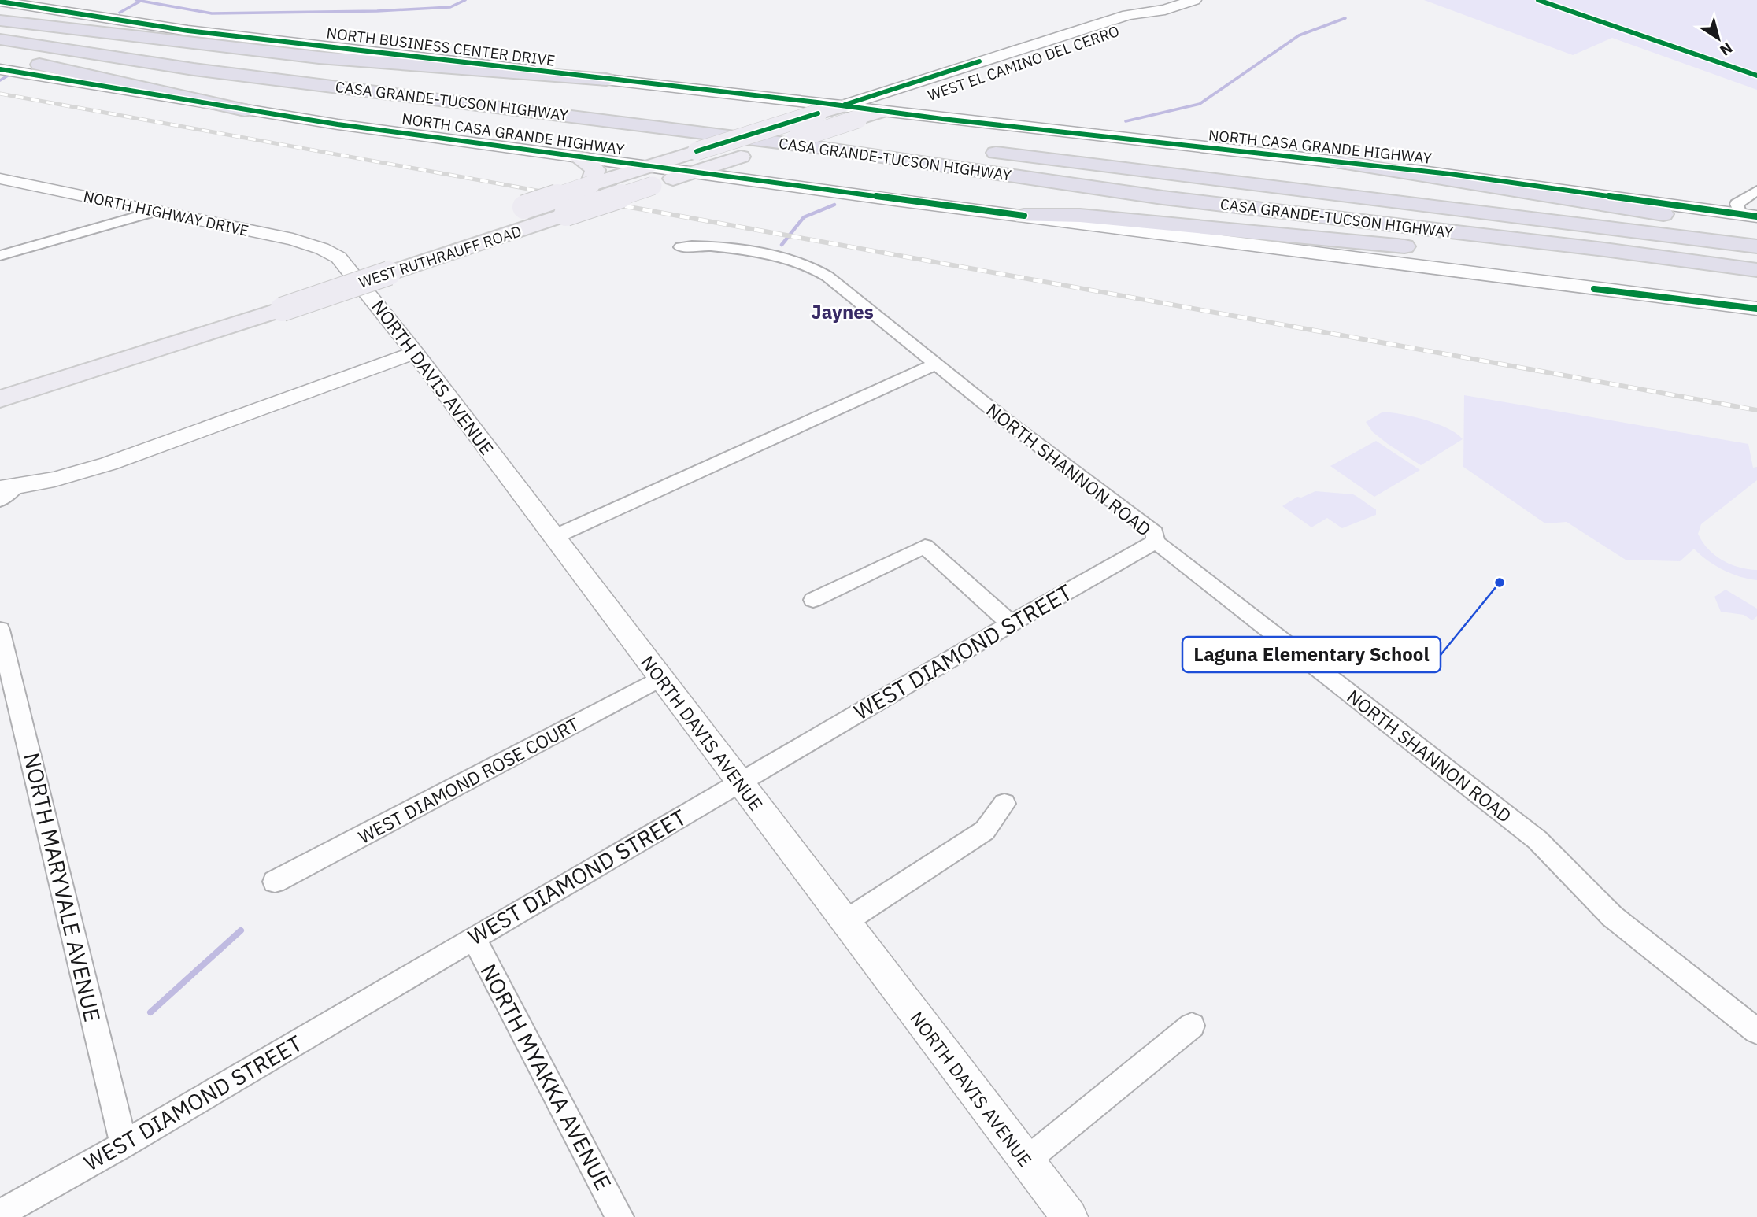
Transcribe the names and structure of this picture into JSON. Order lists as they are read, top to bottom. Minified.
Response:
{"streets":{"highway":["CASA GRANDE-TUCSON HIGHWAY"],"main road":["NORTH BUSINESS CENTER DRIVE","WEST EL CAMINO DEL CERRO","NORTH CASA GRANDE HIGHWAY","WEST RUTHRAUFF ROAD"],"street":["NORTH HIGHWAY DRIVE","NORTH DAVIS AVENUE","NORTH SHANNON ROAD","WEST DIAMOND STREET","WEST DIAMOND ROSE COURT","NORTH MARYVALE AVENUE","NORTH MYAKKA AVENUE"]},"crossings":[["NORTH BUSINESS CENTER DRIVE","WEST EL CAMINO DEL CERRO"],["NORTH BUSINESS CENTER DRIVE","NORTH CASA GRANDE HIGHWAY"],["NORTH BUSINESS CENTER DRIVE","WEST RUTHRAUFF ROAD"],["WEST EL CAMINO DEL CERRO","NORTH CASA GRANDE HIGHWAY"],["WEST EL CAMINO DEL CERRO","WEST RUTHRAUFF ROAD"],["NORTH CASA GRANDE HIGHWAY","WEST RUTHRAUFF ROAD"],["NORTH HIGHWAY DRIVE","NORTH DAVIS AVENUE"],["NORTH DAVIS AVENUE","WEST DIAMOND STREET"],["NORTH DAVIS AVENUE","WEST DIAMOND ROSE COURT"],["NORTH SHANNON ROAD","WEST DIAMOND STREET"],["WEST DIAMOND STREET","NORTH MARYVALE AVENUE"],["WEST DIAMOND STREET","NORTH MYAKKA AVENUE"]],"districts":["Jaynes"],"places":["Laguna Elementary School"],"north":"bottom right"}
